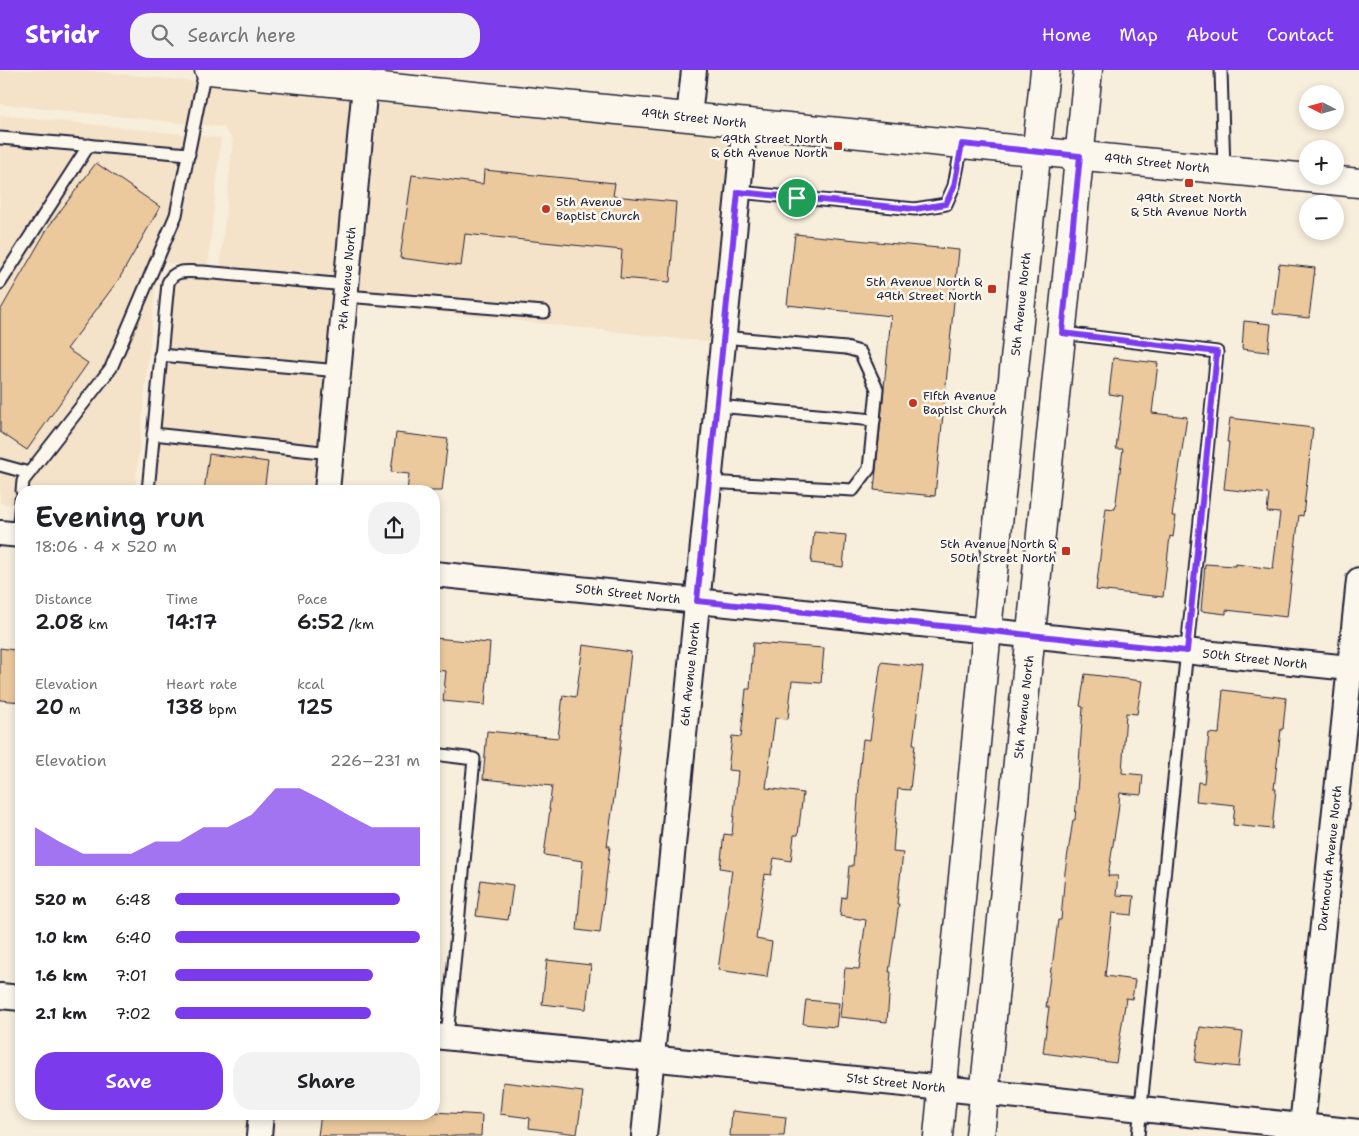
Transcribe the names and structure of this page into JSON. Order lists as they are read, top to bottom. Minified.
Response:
{"streets":{"main road":["49th Street North","5th Avenue North"],"street":["7th Avenue North","50th Street North","6th Avenue North","Dartmouth Avenue North","51st Street North"]},"crossings":[["49th Street North","7th Avenue North"],["49th Street North","5th Avenue North"],["49th Street North","6th Avenue North"],["5th Avenue North","50th Street North"],["5th Avenue North","51st Street North"],["50th Street North","6th Avenue North"],["50th Street North","Dartmouth Avenue North"],["6th Avenue North","51st Street North"],["Dartmouth Avenue North","51st Street North"]],"places":{"transit":["49th Street North & 6th Avenue North","49th Street North & 5th Avenue North","5th Avenue North & 49th Street North","5th Avenue North & 50th Street North"],"other":["5th Avenue Baptist Church","Fifth Avenue Baptist Church"]},"north":"left","page":{"header":"Stridr","search":"Search here","nav":["Home","Map","About","Contact"],"map_buttons":["+","−"],"heading":["Evening run","18:06 · 4 × 520 m"],"stats":[["Distance","2.08 km"],["Time","14:17"],["Pace","6:52 /km"],["Elevation","20 m"],["Heart rate","138 bpm"],["kcal","125"]],"chart":["Elevation","226–231 m"],"list":[{"name":"520 m","note":"6:48"},{"name":"1.0 km","note":"6:40"},{"name":"1.6 km","note":"7:01"},{"name":"2.1 km","note":"7:02"}],"buttons":["Save","Share"]}}
